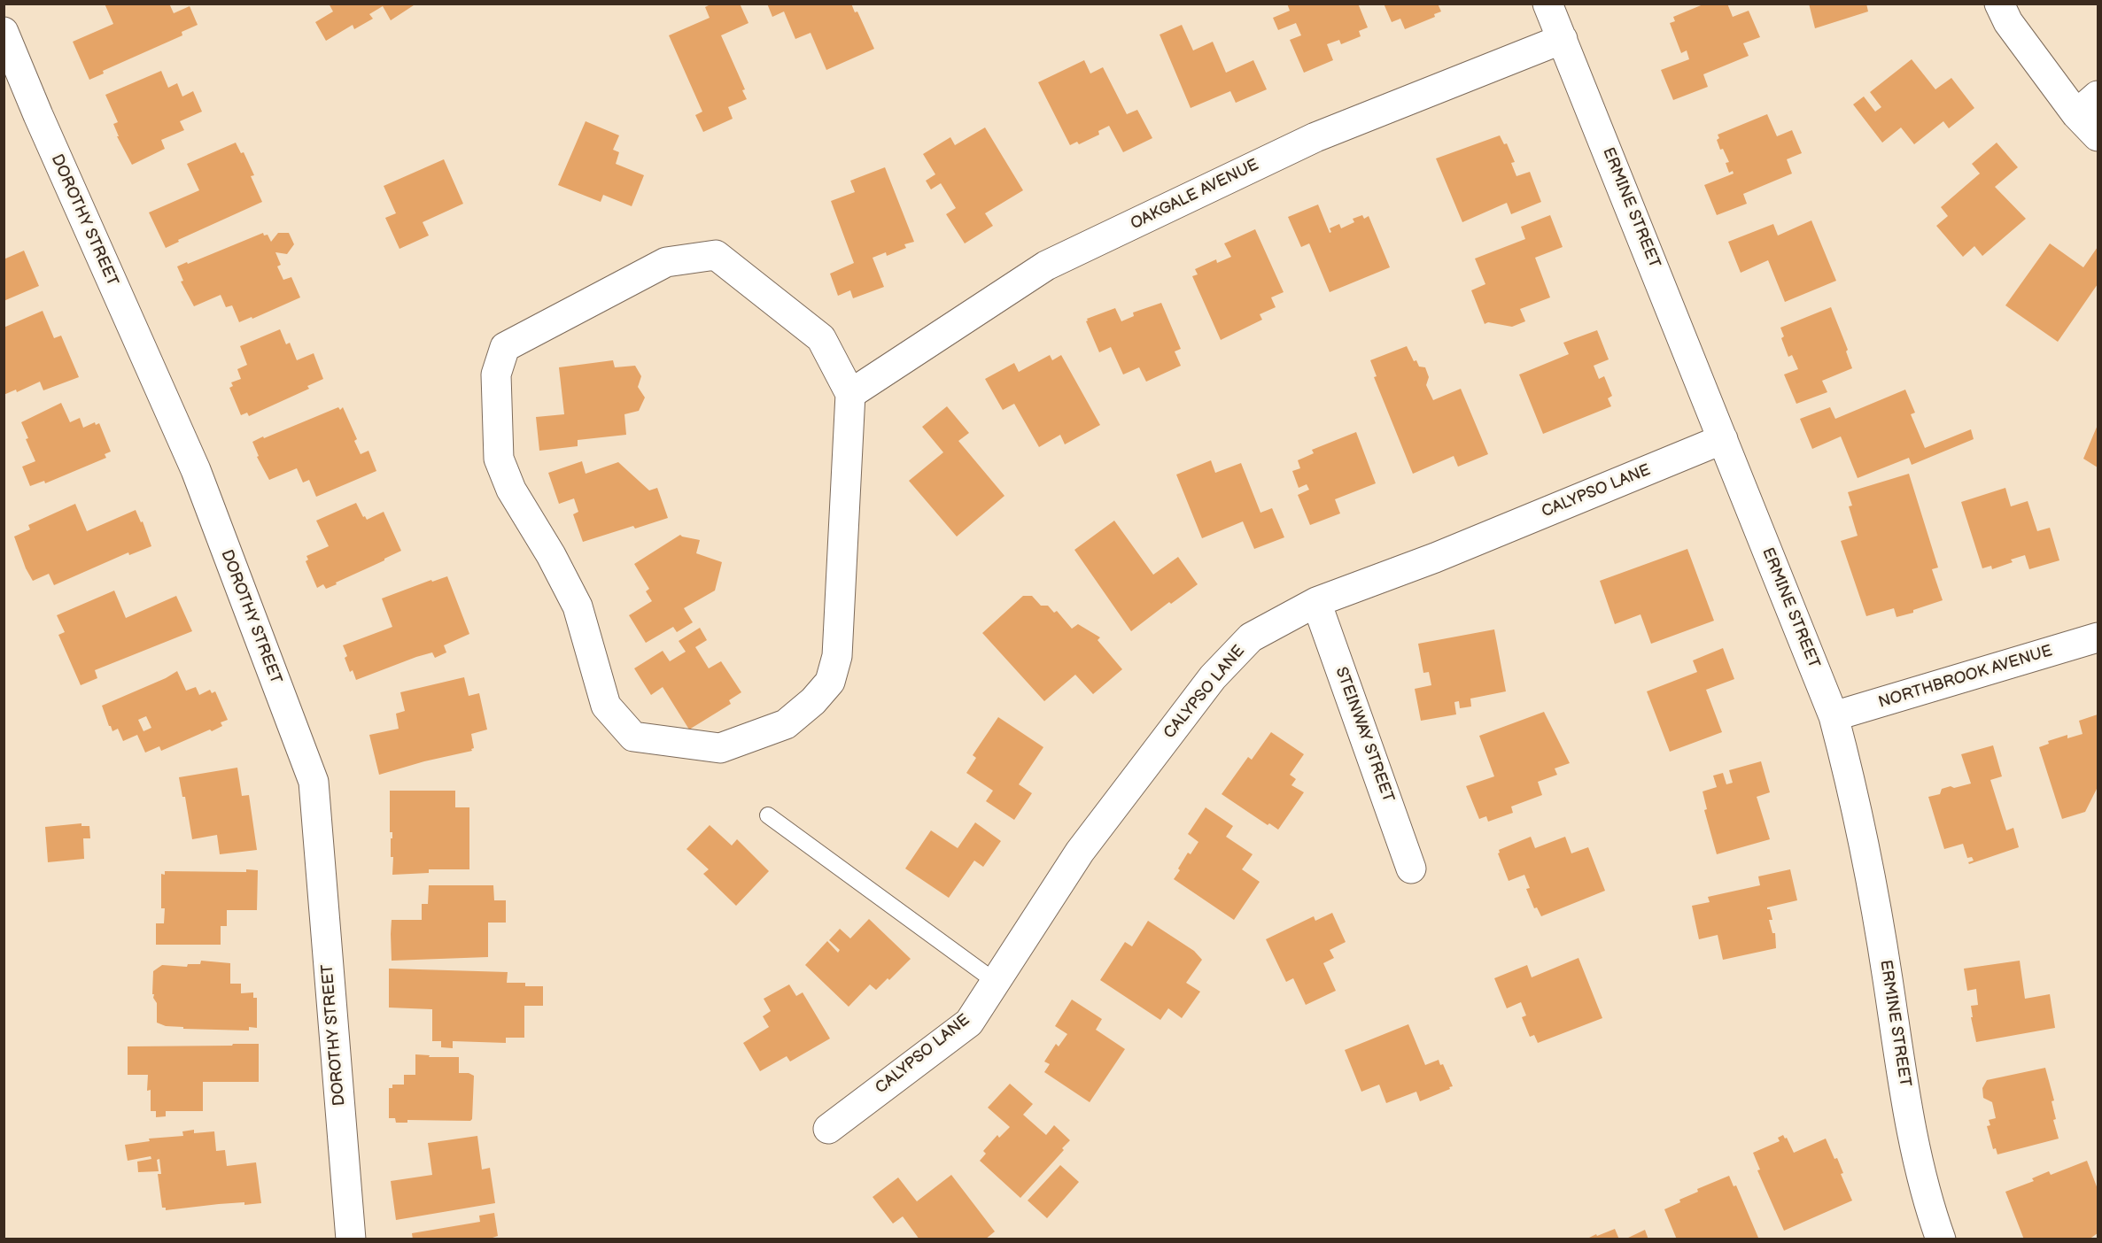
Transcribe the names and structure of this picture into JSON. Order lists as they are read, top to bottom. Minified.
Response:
{"streets":{"street":["OAKGALE AVENUE","ERMINE STREET","DOROTHY STREET","CALYPSO LANE","NORTHBROOK AVENUE","STEINWAY STREET"]},"crossings":[["OAKGALE AVENUE","ERMINE STREET"],["ERMINE STREET","CALYPSO LANE"],["ERMINE STREET","NORTHBROOK AVENUE"],["CALYPSO LANE","STEINWAY STREET"]]}
